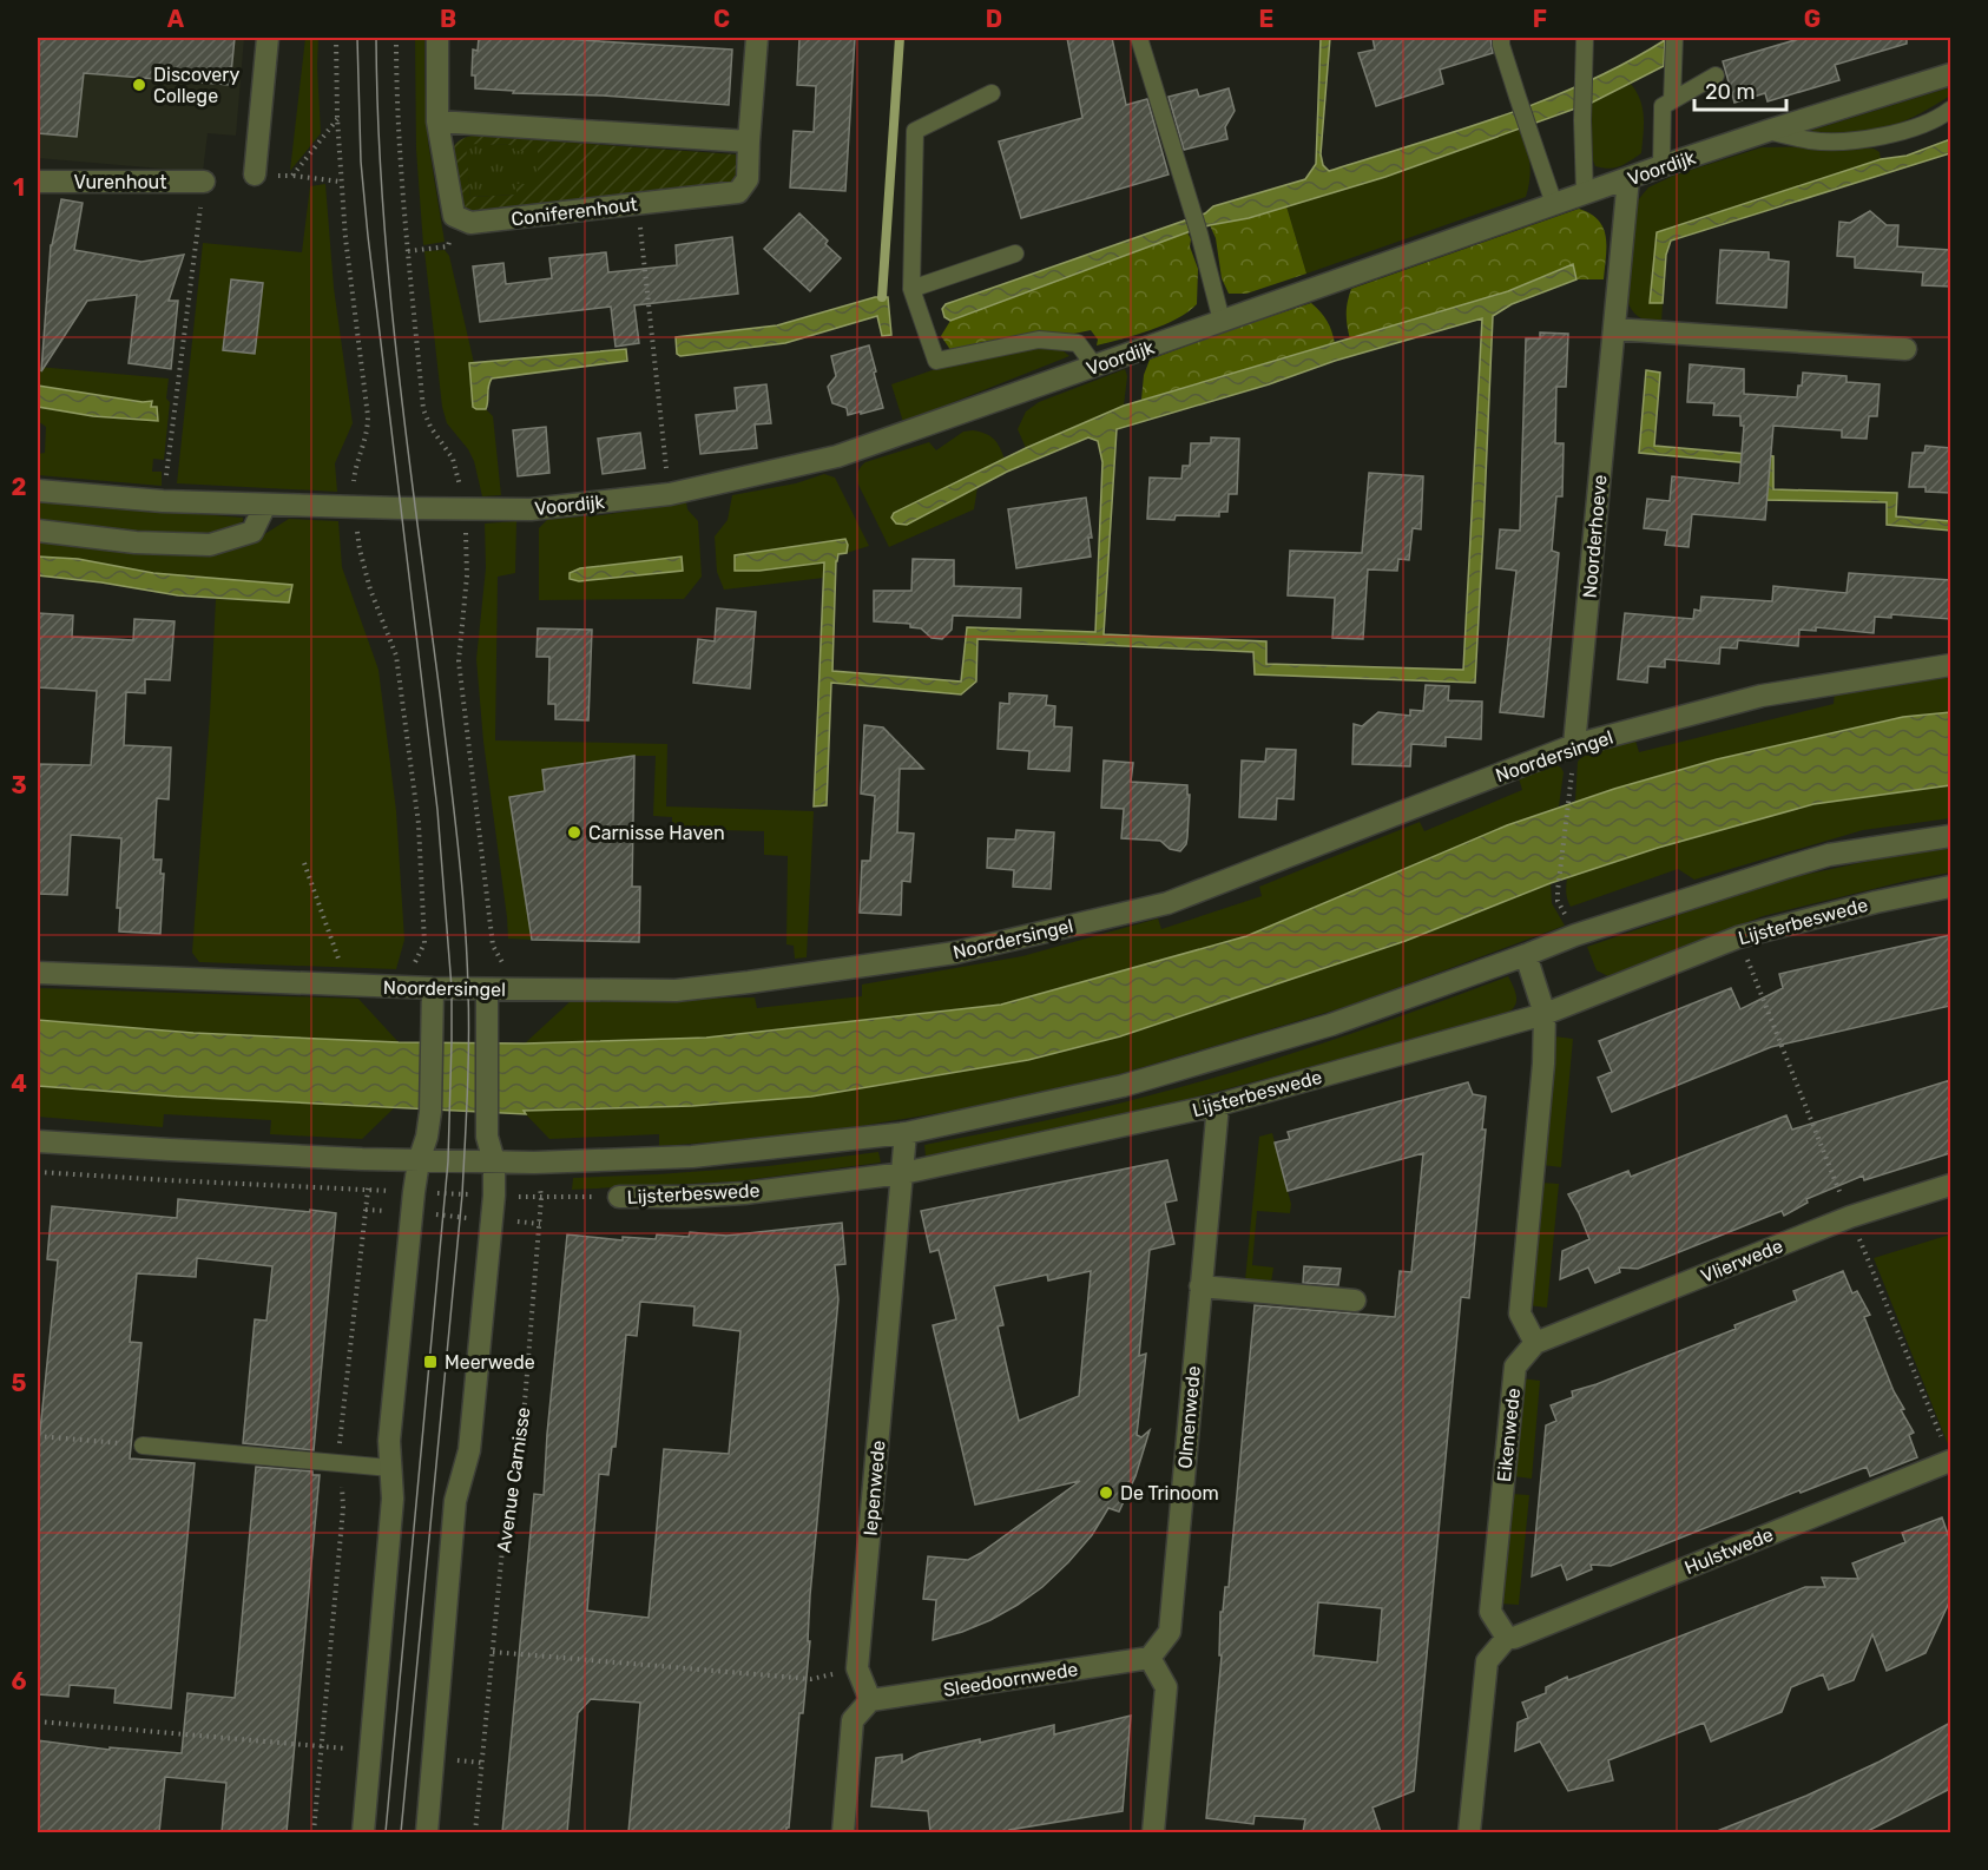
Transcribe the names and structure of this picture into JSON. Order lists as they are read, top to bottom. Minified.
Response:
{"streets":{"street":["Voordijk","Vurenhout","Coniferenhout","Noorderhoeve","Noordersingel","Lijsterbeswede","Vlierwede","Olmenwede","Eikenwede","Iepenwede","Hulstwede","Sleedoornwede"],"path":["Avenue Carnisse"]},"crossings":[["Voordijk","Noorderhoeve"],["Noorderhoeve","Noordersingel"],["Lijsterbeswede","Olmenwede"],["Lijsterbeswede","Avenue Carnisse"],["Lijsterbeswede","Iepenwede"],["Vlierwede","Eikenwede"],["Olmenwede","Sleedoornwede"],["Eikenwede","Hulstwede"],["Iepenwede","Sleedoornwede"]],"places":{"other":["Discovery College","Carnisse Haven","De Trinoom"],"transit":["Meerwede"]},"scale_bar":"20 m","grid":{"columns":["A","B","C","D","E","F","G"],"rows":["1","2","3","4","5","6"]}}
